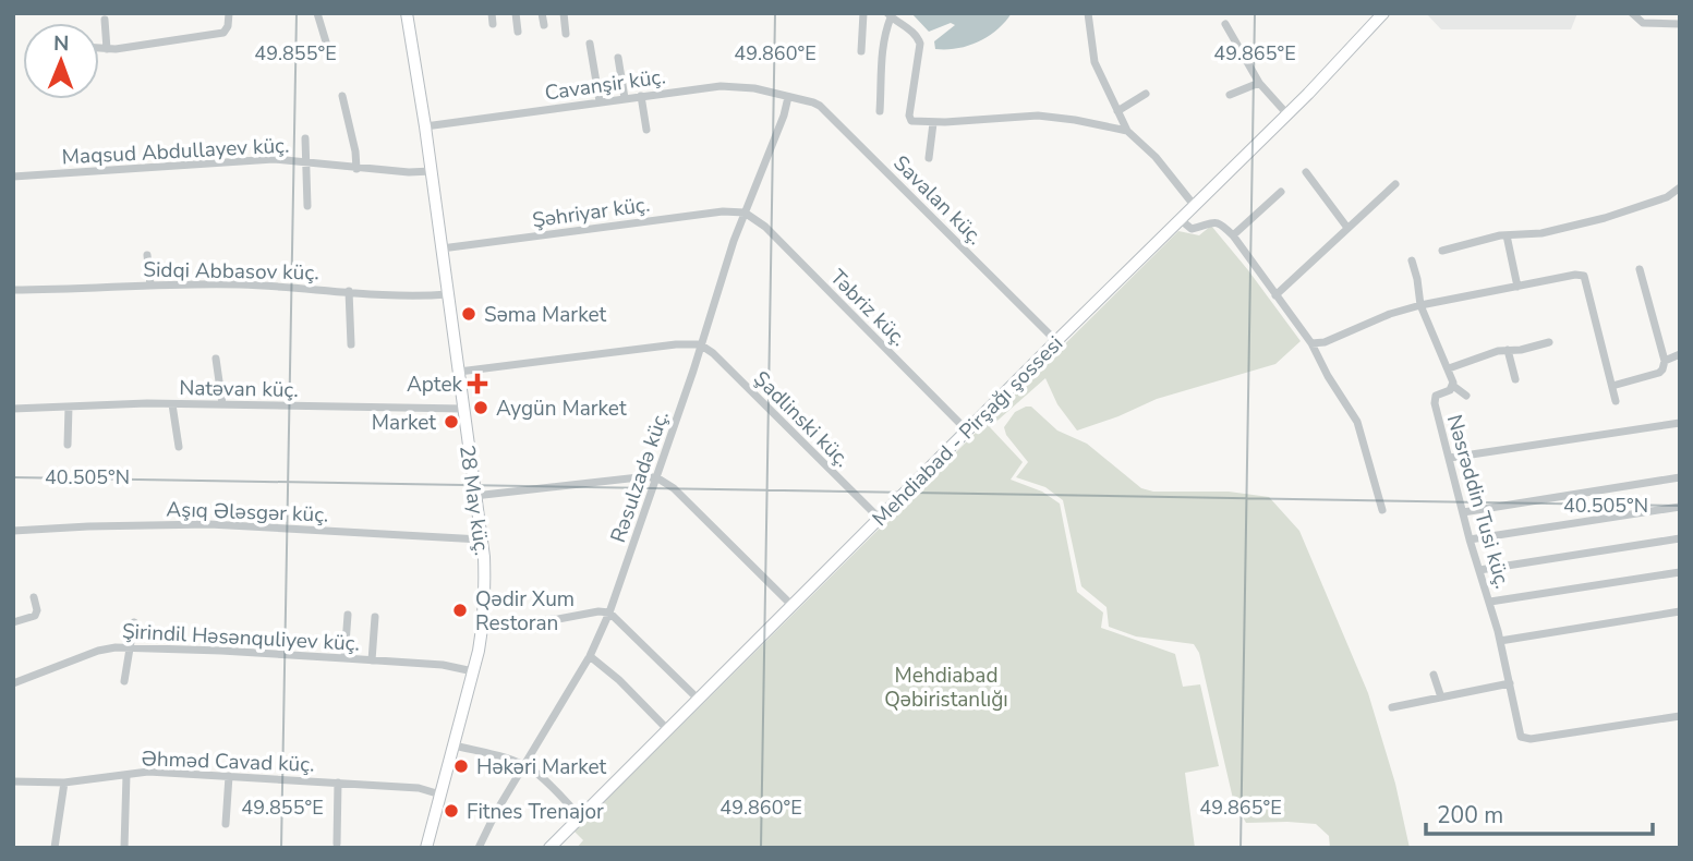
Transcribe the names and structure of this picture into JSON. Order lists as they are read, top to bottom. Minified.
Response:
{"streets":{"main road":["Mehdiabad - Pirşağı şossesi","28 May küç."],"street":["Cavanşir küç.","Maqsud Abdullayev küç.","Savalan küç.","Şəhriyar küç.","Sidqi Abbasov küç.","Təbriz küç.","Natəvan küç.","Şadlinski küç.","Rəsulzadə küç.","Nəsrəddin Tusi küç.","Aşıq Ələsgər küç.","Şirindil Həsənquliyev küç.","Əhməd Cavad küç."]},"crossings":[["Cavanşir küç.","Savalan küç."],["Cavanşir küç.","Rəsulzadə küç."],["Cavanşir küç.","28 May küç."],["Maqsud Abdullayev küç.","28 May küç."],["Savalan küç.","Mehdiabad - Pirşağı şossesi"],["Savalan küç.","Rəsulzadə küç."],["Şəhriyar küç.","Təbriz küç."],["Şəhriyar küç.","Rəsulzadə küç."],["Şəhriyar küç.","28 May küç."],["Sidqi Abbasov küç.","28 May küç."],["Təbriz küç.","Mehdiabad - Pirşağı şossesi"],["Təbriz küç.","Rəsulzadə küç."],["Natəvan küç.","28 May küç."],["Şadlinski küç.","Mehdiabad - Pirşağı şossesi"],["Şadlinski küç.","Rəsulzadə küç."],["28 May küç.","Aşıq Ələsgər küç."],["28 May küç.","Şirindil Həsənquliyev küç."],["28 May küç.","Əhməd Cavad küç."]],"parks":["Mehdiabad Qəbiristanlığı"],"places":{"other":["Səma Market","Aygün Market","Market","Qədir Xum Restoran","Həkəri Market","Fitnes Trenajor"],"health":["Aptek"]},"scale_bar":"200 m","north":"top","coordinates":["49.855°E","49.860°E","49.865°E","40.505°N"]}
